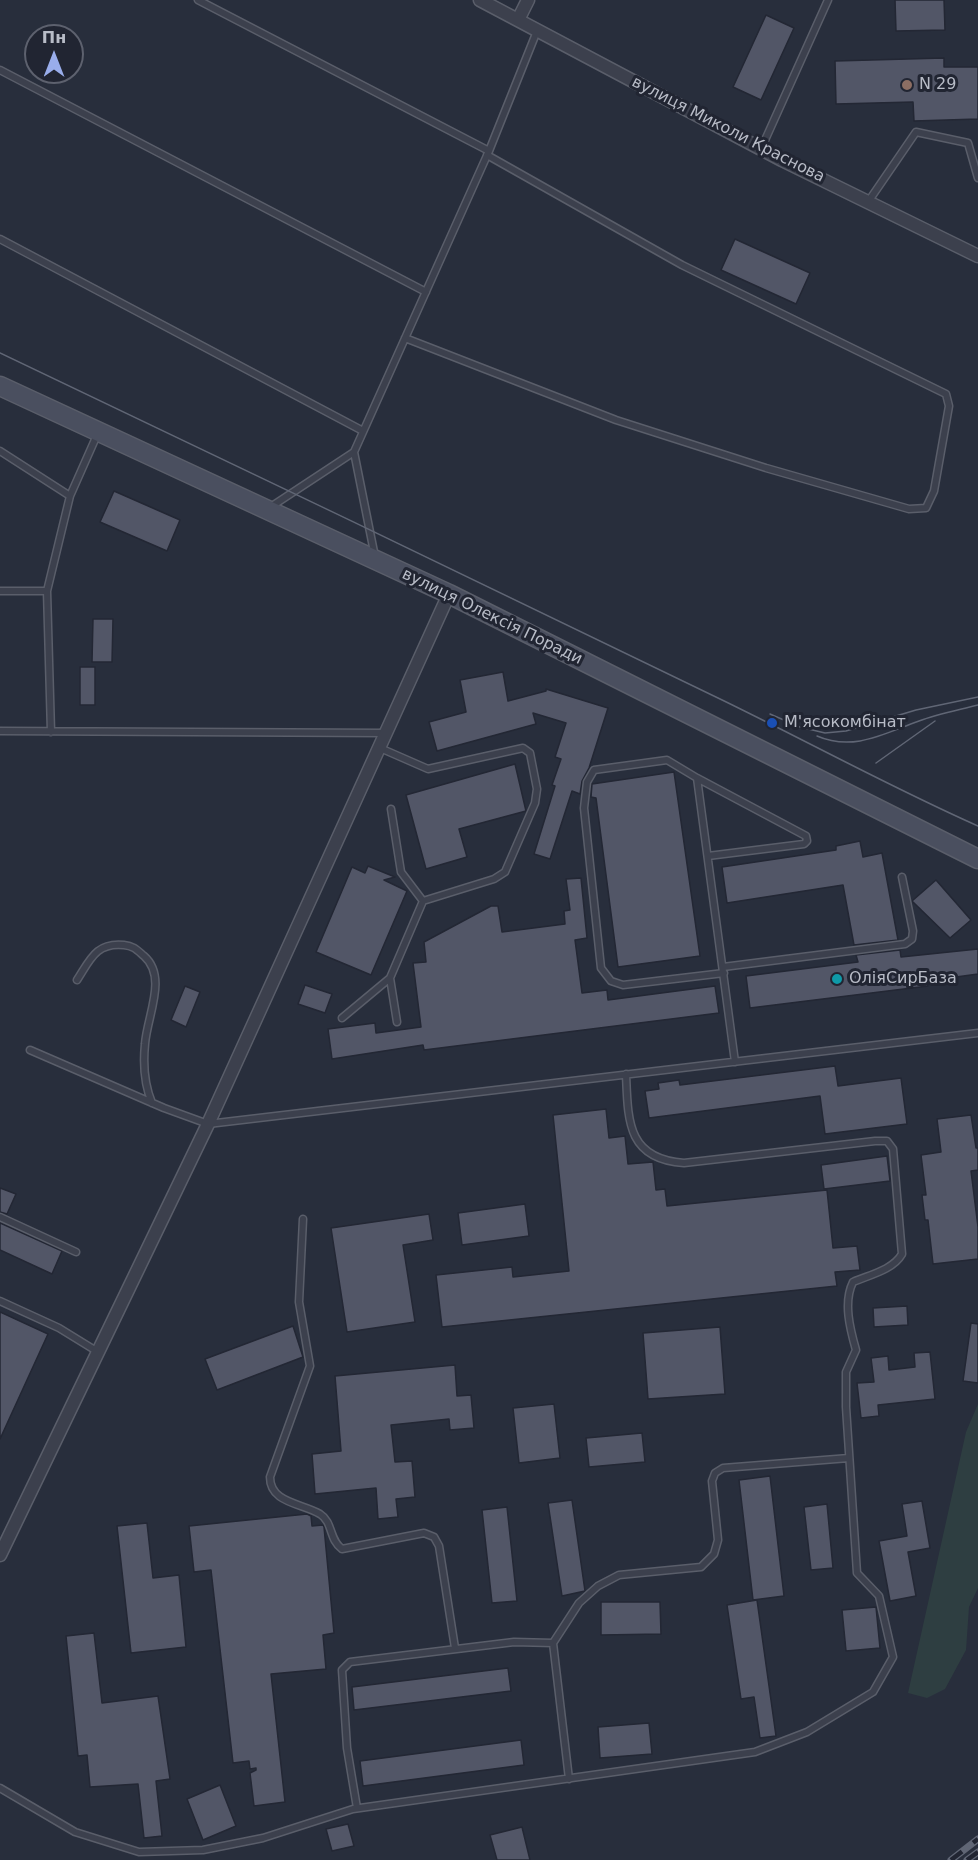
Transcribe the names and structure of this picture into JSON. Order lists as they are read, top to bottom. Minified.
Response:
{"streets":{"main road":["вулиця Олексія Поради"],"street":["вулиця Миколи Краснова"]},"places":["N 29","М'ясокомбінат","ОліяСирБаза"],"north":"top"}
